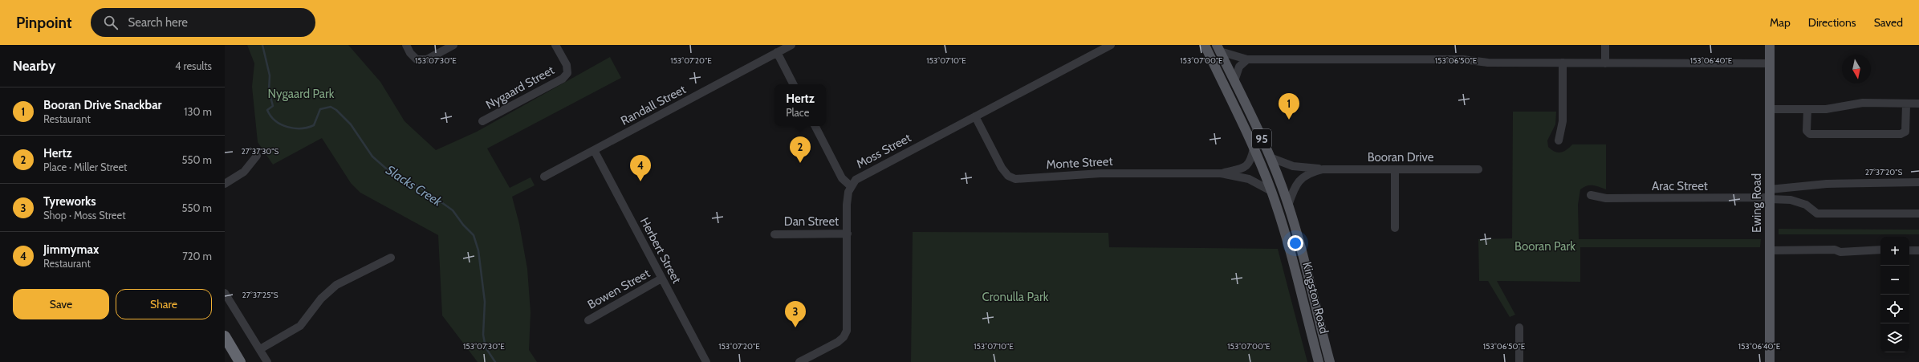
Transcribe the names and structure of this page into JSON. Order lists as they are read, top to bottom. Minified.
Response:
{"streets":{"main road":["95","Ewing Road","Kingston Road"],"street":["Nygaard Street","Randall Street","Moss Street","Booran Drive","Monte Street","Arac Street","Dan Street","Herbert Street","Bowen Street"]},"crossings":[["Randall Street","Herbert Street"],["Moss Street","Monte Street"],["Moss Street","Dan Street"],["Booran Drive","Kingston Road"],["Monte Street","Kingston Road"],["Arac Street","Ewing Road"],["Herbert Street","Bowen Street"]],"water":["Slacks Creek"],"parks":["Nygaard Park","Booran Park","Cronulla Park"],"north":"bottom","page":{"header":"Pinpoint","search":"Search here","nav":["Map","Directions","Saved"],"heading":["Nearby","4 results"],"popup":["Hertz","Place"],"list":[{"mark":"1","name":"Booran Drive Snackbar","note":"Restaurant","value":"130 m"},{"mark":"2","name":"Hertz","note":"Place · Miller Street","value":"550 m"},{"mark":"3","name":"Tyreworks","note":"Shop · Moss Street","value":"550 m"},{"mark":"4","name":"Jimmymax","note":"Restaurant","value":"720 m"}],"pins":["1","2","4","3"],"map_buttons":["+","−"],"buttons":["Save","Share"]},"coordinates":["153°07'30\"E","153°07'20\"E","153°07'10\"E","153°07'00\"E","153°06'50\"E","153°06'40\"E","27°37'30\"S","27°37'20\"S","27°37'25\"S"]}
